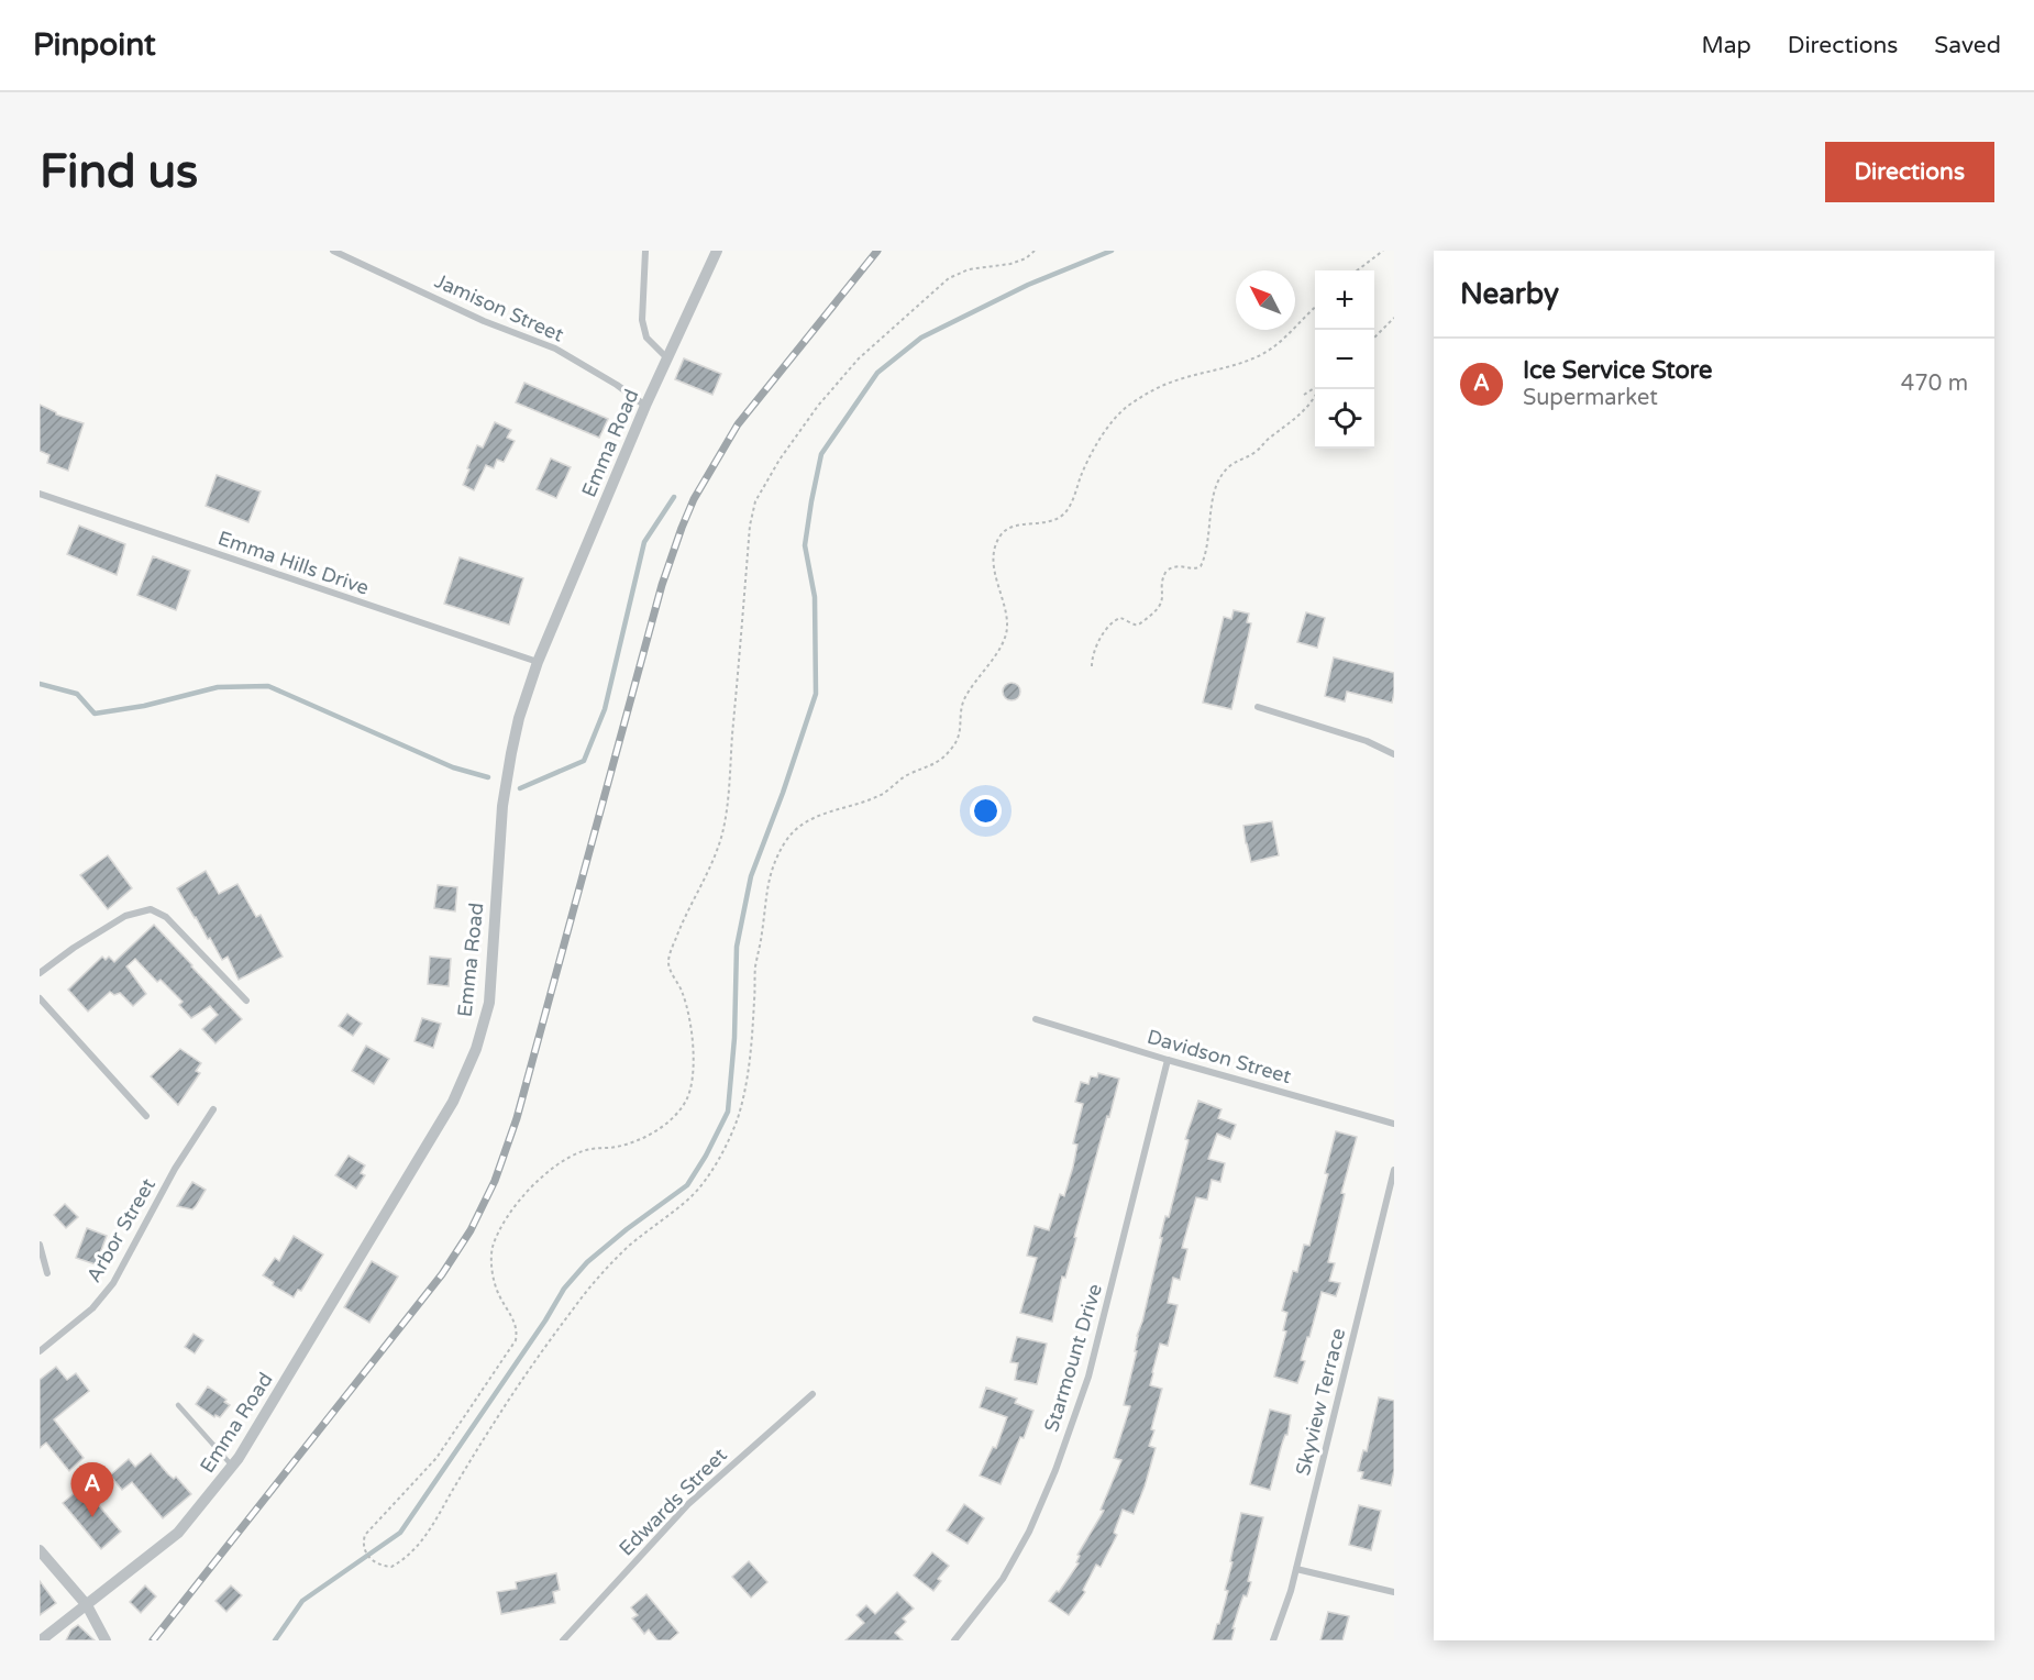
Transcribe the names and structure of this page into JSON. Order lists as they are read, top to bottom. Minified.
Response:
{"streets":{"street":["Jamison Street","Emma Road","Emma Hills Drive","Davidson Street","Arbor Street","Starmount Drive","Skyview Terrace","Edwards Street"]},"crossings":[["Jamison Street","Emma Road"],["Emma Road","Emma Hills Drive"],["Davidson Street","Starmount Drive"]],"north":"top left","page":{"header":"Pinpoint","nav":["Map","Directions","Saved"],"buttons":"Directions","title":"Find us","heading":"Nearby","map_buttons":["+","−"],"list":[{"mark":"A","name":"Ice Service Store","note":"Supermarket","value":"470 m"}],"pins":"A"}}
